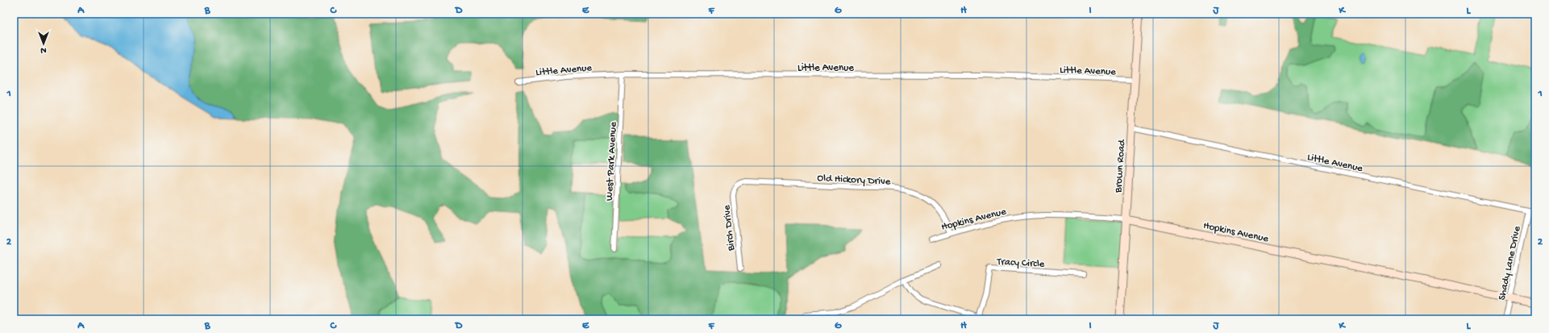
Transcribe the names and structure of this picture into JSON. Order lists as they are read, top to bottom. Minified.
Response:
{"streets":{"street":["Little Avenue","West Park Avenue","Brown Road","Old Hickory Drive","Hopkins Avenue","Birch Drive","Tracy Circle","Shady Lane Drive"]},"crossings":[["Little Avenue","West Park Avenue"],["Little Avenue","Brown Road"],["Little Avenue","Shady Lane Drive"],["Brown Road","Hopkins Avenue"],["Old Hickory Drive","Hopkins Avenue"],["Old Hickory Drive","Birch Drive"],["Hopkins Avenue","Shady Lane Drive"]],"north":"bottom","grid":{"columns":["A","B","C","D","E","F","G","H","I","J","K","L"],"rows":["1","2"]}}
